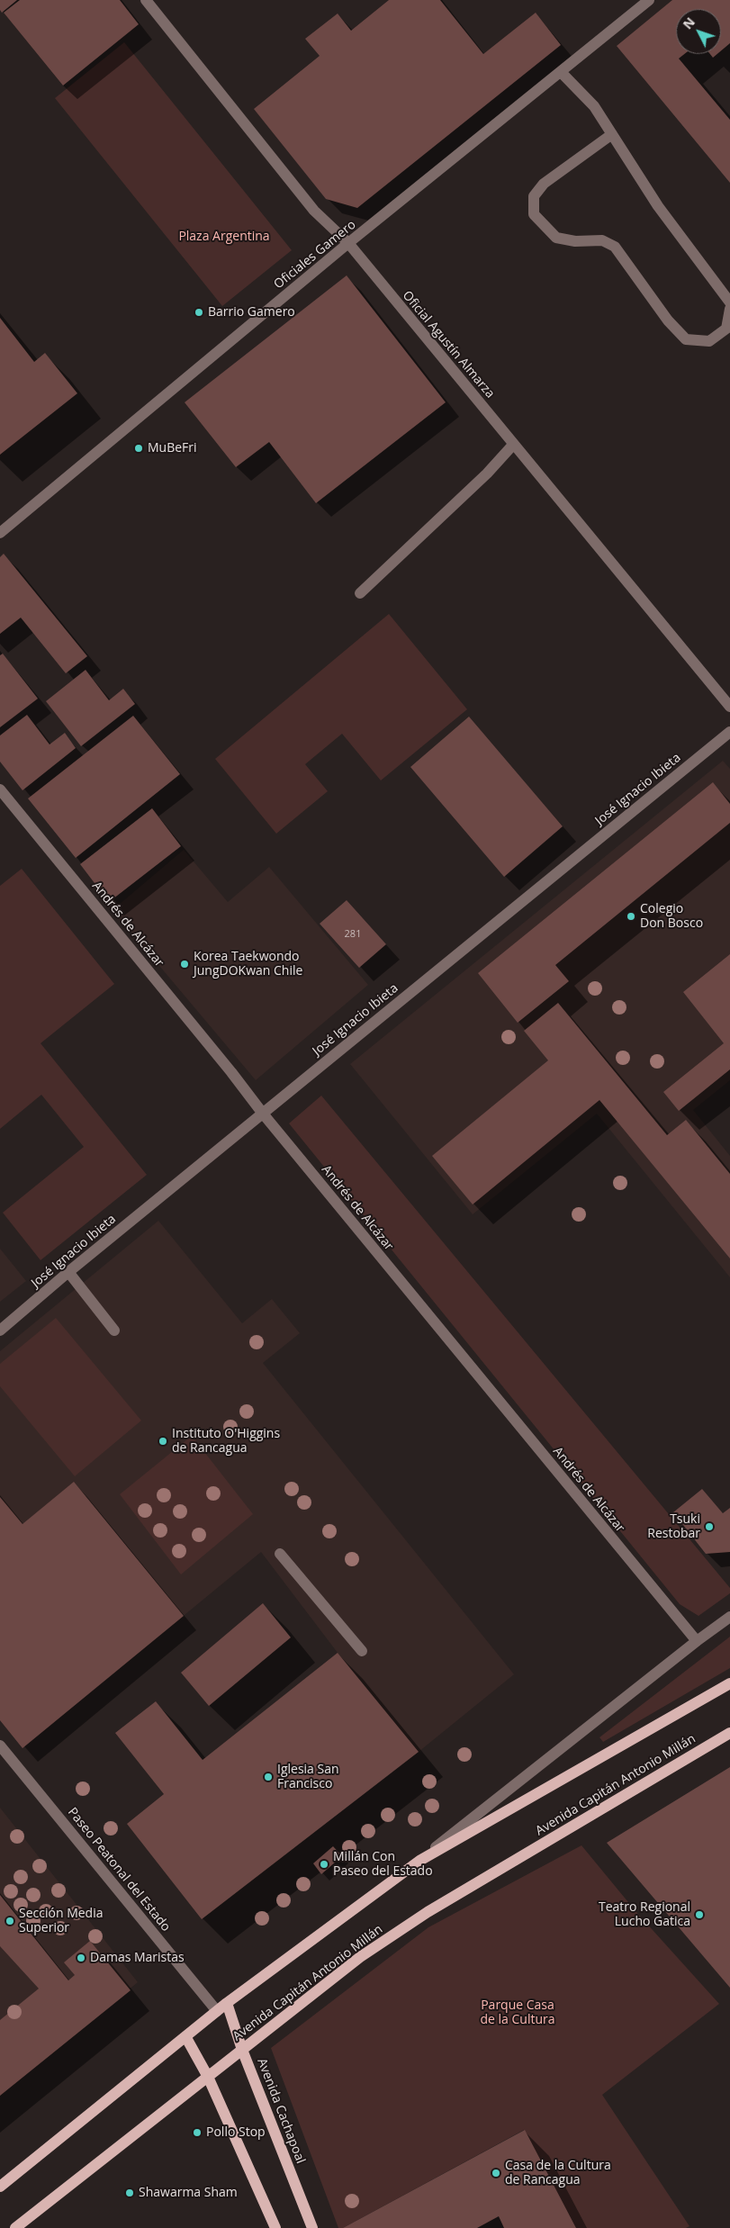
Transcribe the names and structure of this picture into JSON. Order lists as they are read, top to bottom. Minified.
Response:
{"streets":{"main road":["Avenida Capitán Antonio Millán","Avenida Cachapoal"],"street":["Oficiales Gamero","Oficial Agustín Almarza","José Ignacio Ibieta","Andrés de Alcázar","Paseo Peatonal del Estado"]},"crossings":[["Oficiales Gamero","Oficial Agustín Almarza"],["José Ignacio Ibieta","Andrés de Alcázar"],["Avenida Capitán Antonio Millán","Avenida Cachapoal"]],"parks":["Plaza Argentina","Parque Casa de la Cultura"],"places":["Barrio Gamero","MuBeFri","Colegio Don Bosco","Korea Taekwondo JungDOKwan Chile","Instituto O'Higgins de Rancagua","Tsuki Restobar","Iglesia San Francisco","Millán Con Paseo del Estado","Teatro Regional Lucho Gatica","Sección Media Superior","Damas Maristas","Pollo Stop","Casa de la Cultura de Rancagua","Shawarma Sham"],"house_numbers":["281"],"north":"top left"}
